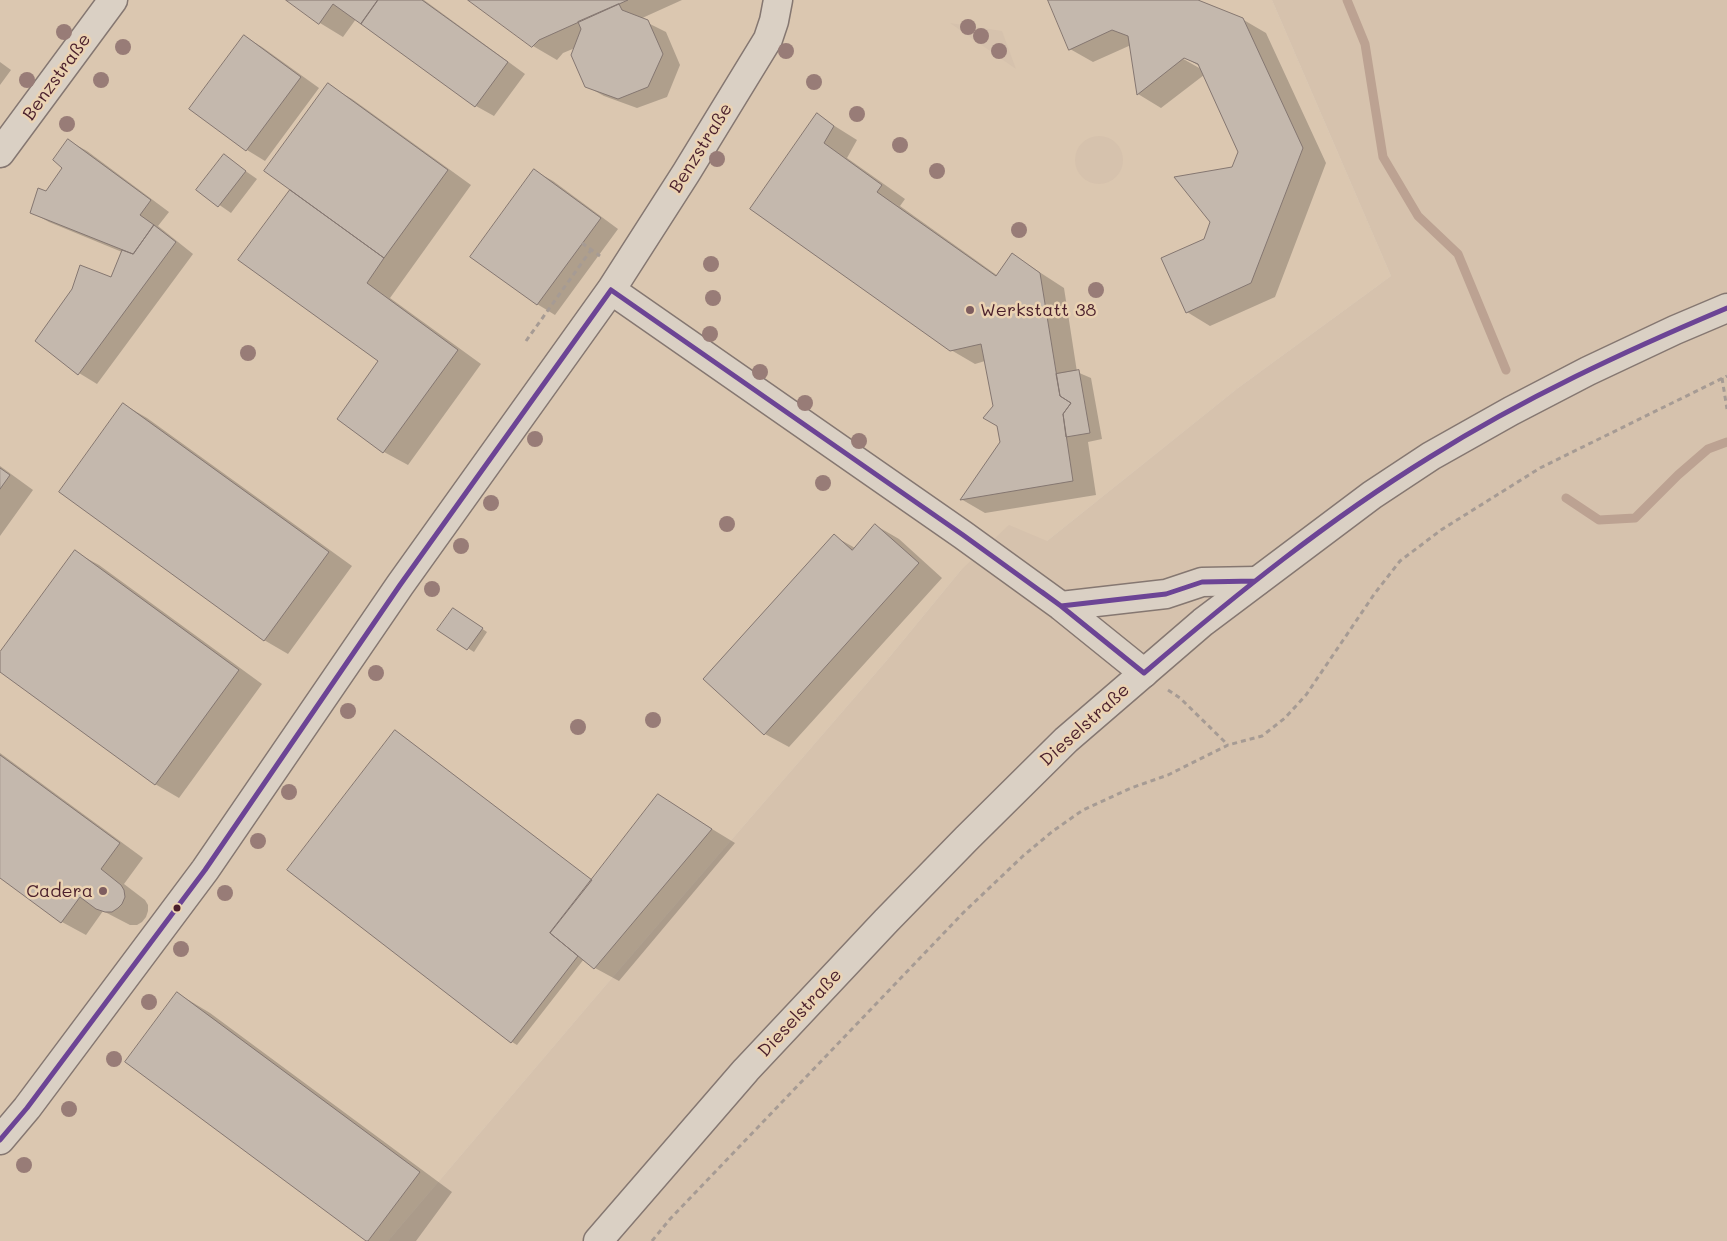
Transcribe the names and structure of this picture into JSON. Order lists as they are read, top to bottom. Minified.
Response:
{"streets":{"street":["Benzstraße","Dieselstraße"]},"places":["Werkstatt 38","Cadera"]}
